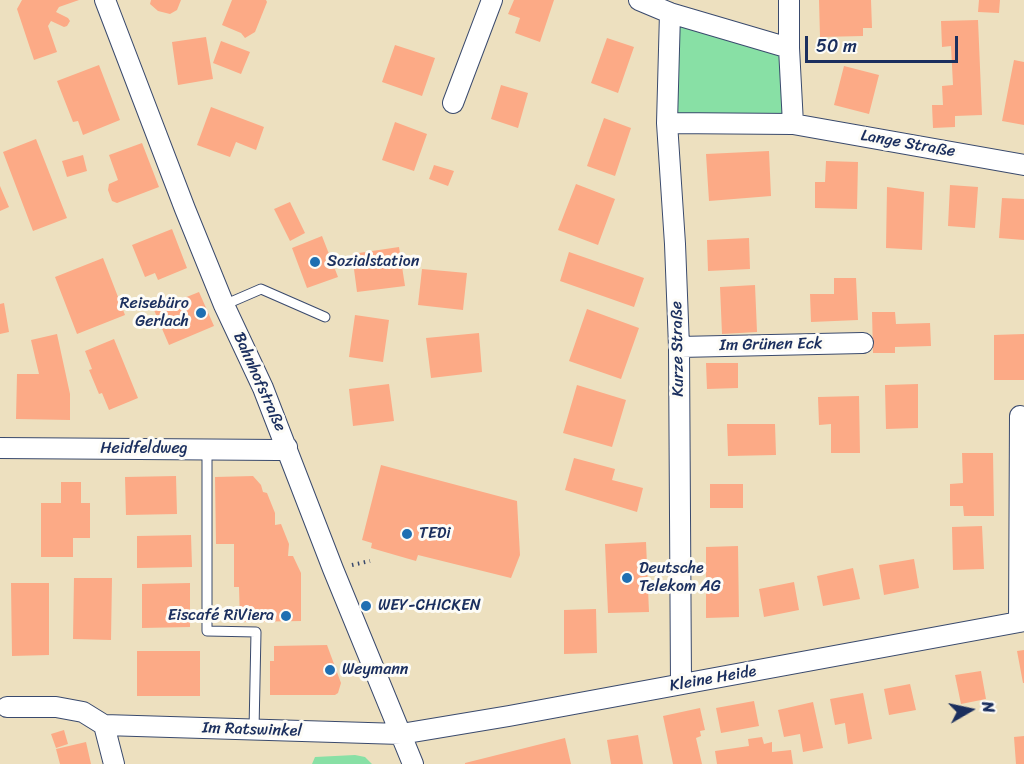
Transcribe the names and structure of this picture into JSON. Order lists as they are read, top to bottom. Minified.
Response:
{"streets":{"street":["Lange Straße","Im Grünen Eck","Kurze Straße","Bahnhofstraße","Heidfeldweg","Kleine Heide","Im Ratswinkel"]},"crossings":[["Lange Straße","Kurze Straße"],["Im Grünen Eck","Kurze Straße"],["Kurze Straße","Kleine Heide"],["Bahnhofstraße","Heidfeldweg"],["Bahnhofstraße","Kleine Heide"],["Bahnhofstraße","Im Ratswinkel"],["Kleine Heide","Im Ratswinkel"]],"places":["Sozialstation","Reisebüro Gerlach","TEDi","Deutsche Telekom AG","WEY-CHICKEN","Eiscafé RiViera","Weymann"],"scale_bar":"50 m","north":"right"}
